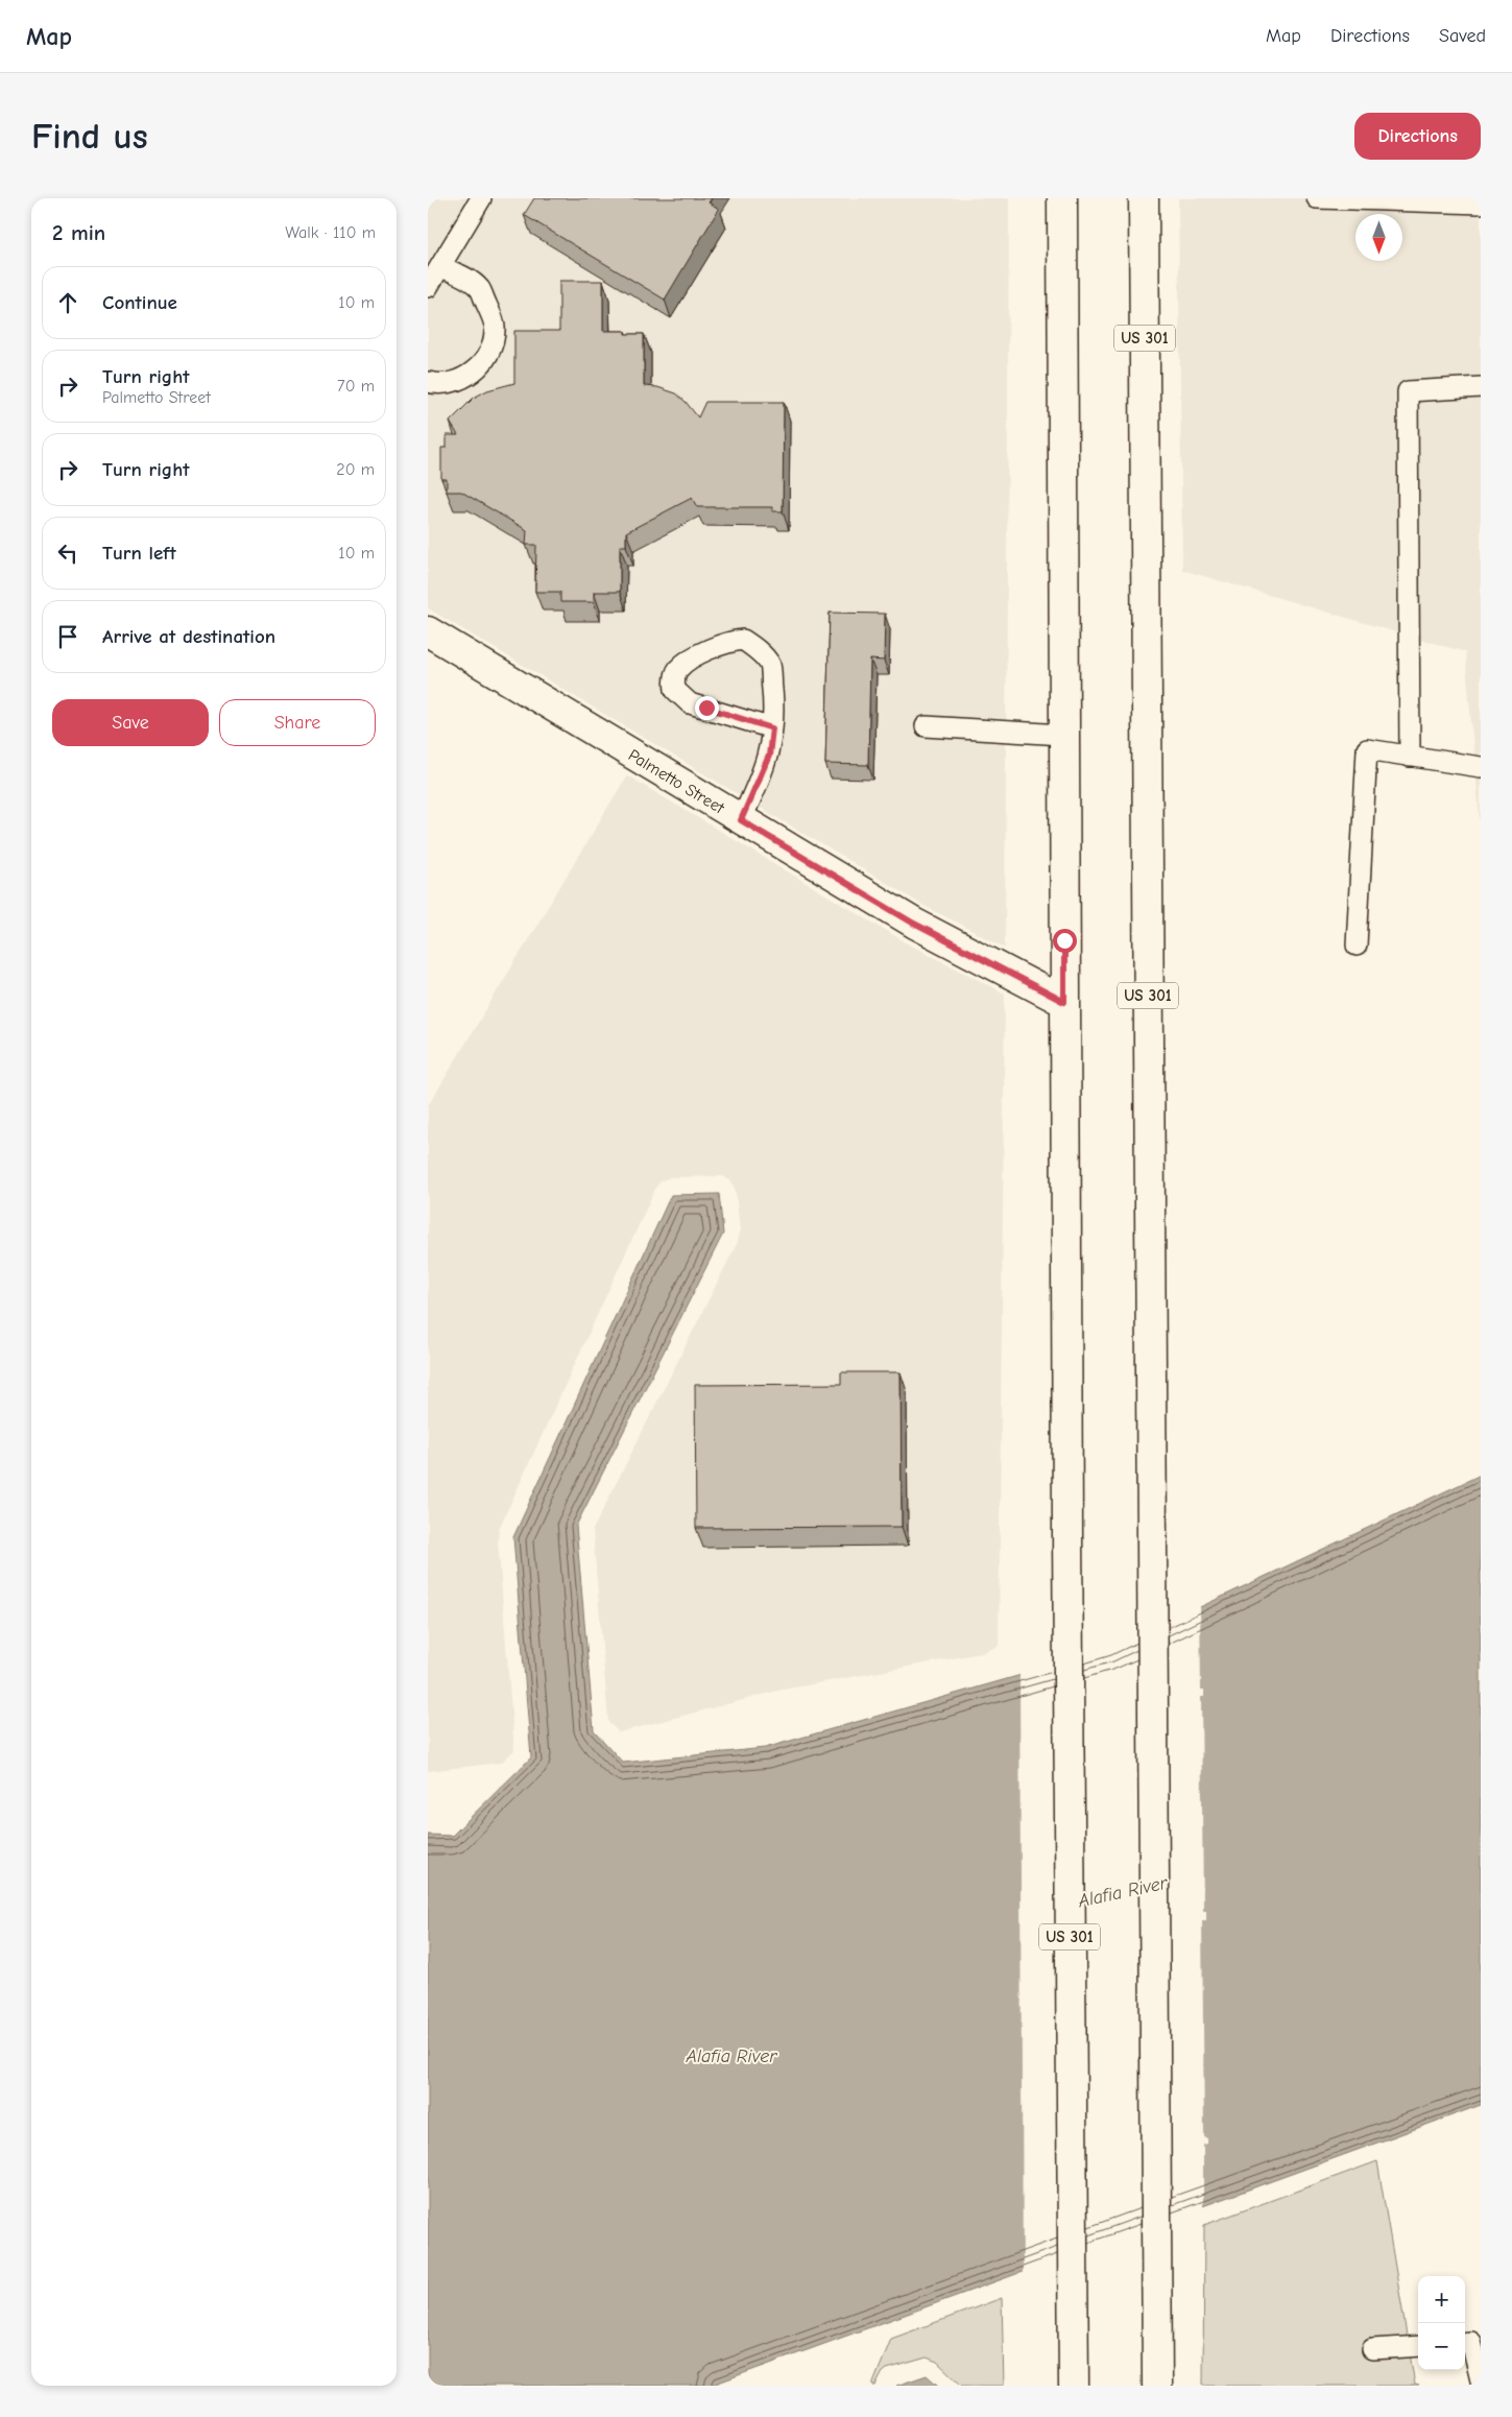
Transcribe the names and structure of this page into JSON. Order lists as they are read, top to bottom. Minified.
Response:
{"streets":{"main road":["US 301","Palmetto Street"]},"crossings":[["US 301","Palmetto Street"]],"water":["Alafia River"],"north":"bottom","page":{"header":"Map","nav":["Map","Directions","Saved"],"buttons":["Directions",["Save","Share"]],"title":"Find us","heading":["2 min","Walk · 110 m"],"list":[["Continue","10 m"],["Turn right","Palmetto Street","70 m"],["Turn right","20 m"],["Turn left","10 m"],"Arrive at destination"],"map_buttons":["+","−"]}}
